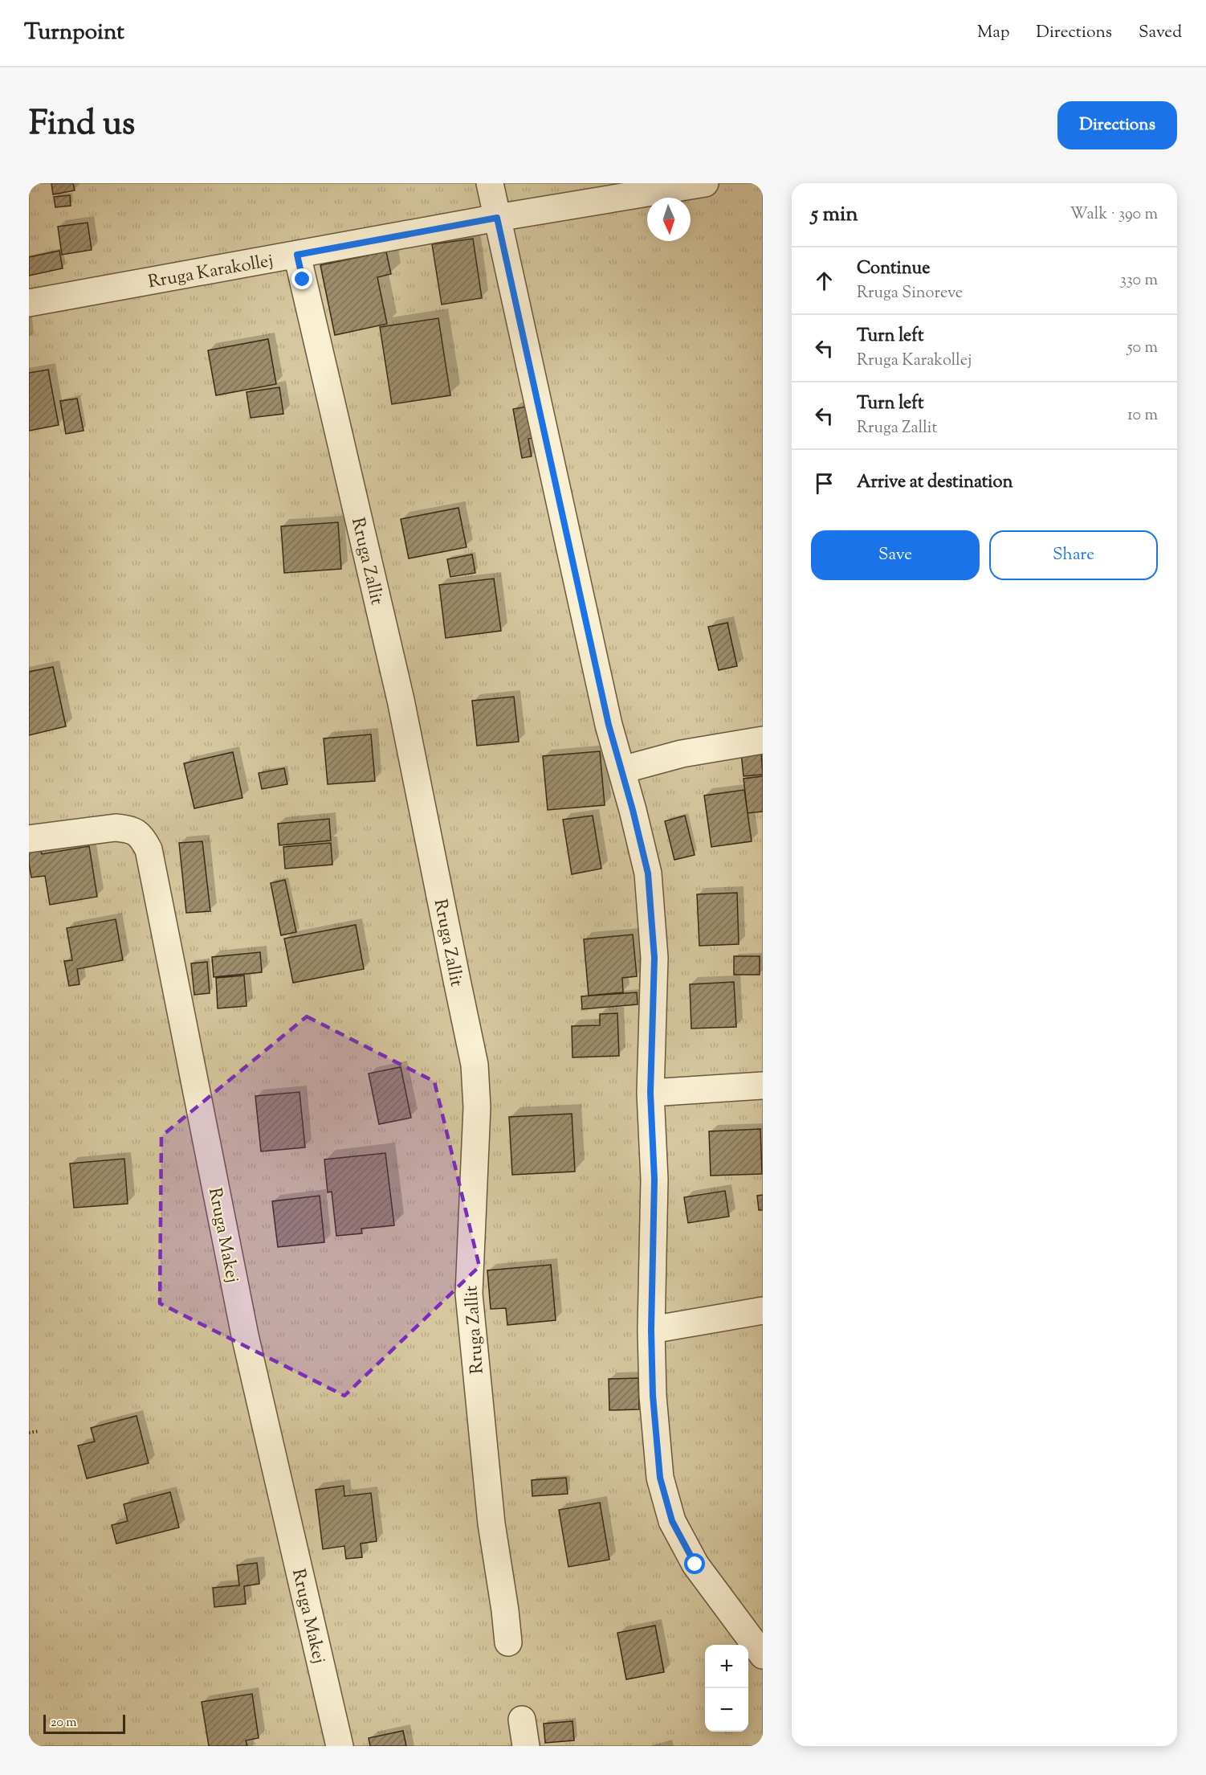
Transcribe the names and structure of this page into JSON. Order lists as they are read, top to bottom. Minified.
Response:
{"streets":{"street":["Rruga Karakollej","Rruga Zallit","Rruga Makej"]},"crossings":[["Rruga Karakollej","Rruga Zallit"]],"scale_bar":"20 m","north":"bottom","page":{"header":"Turnpoint","nav":["Map","Directions","Saved"],"title":"Find us","buttons":["Directions",["Save","Share"]],"heading":["5 min","Walk · 390 m"],"list":[["Continue","Rruga Sinoreve","330 m"],["Turn left","Rruga Karakollej","50 m"],["Turn left","Rruga Zallit","10 m"],"Arrive at destination"],"map_buttons":["+","−"],"scale":"20 m"}}
